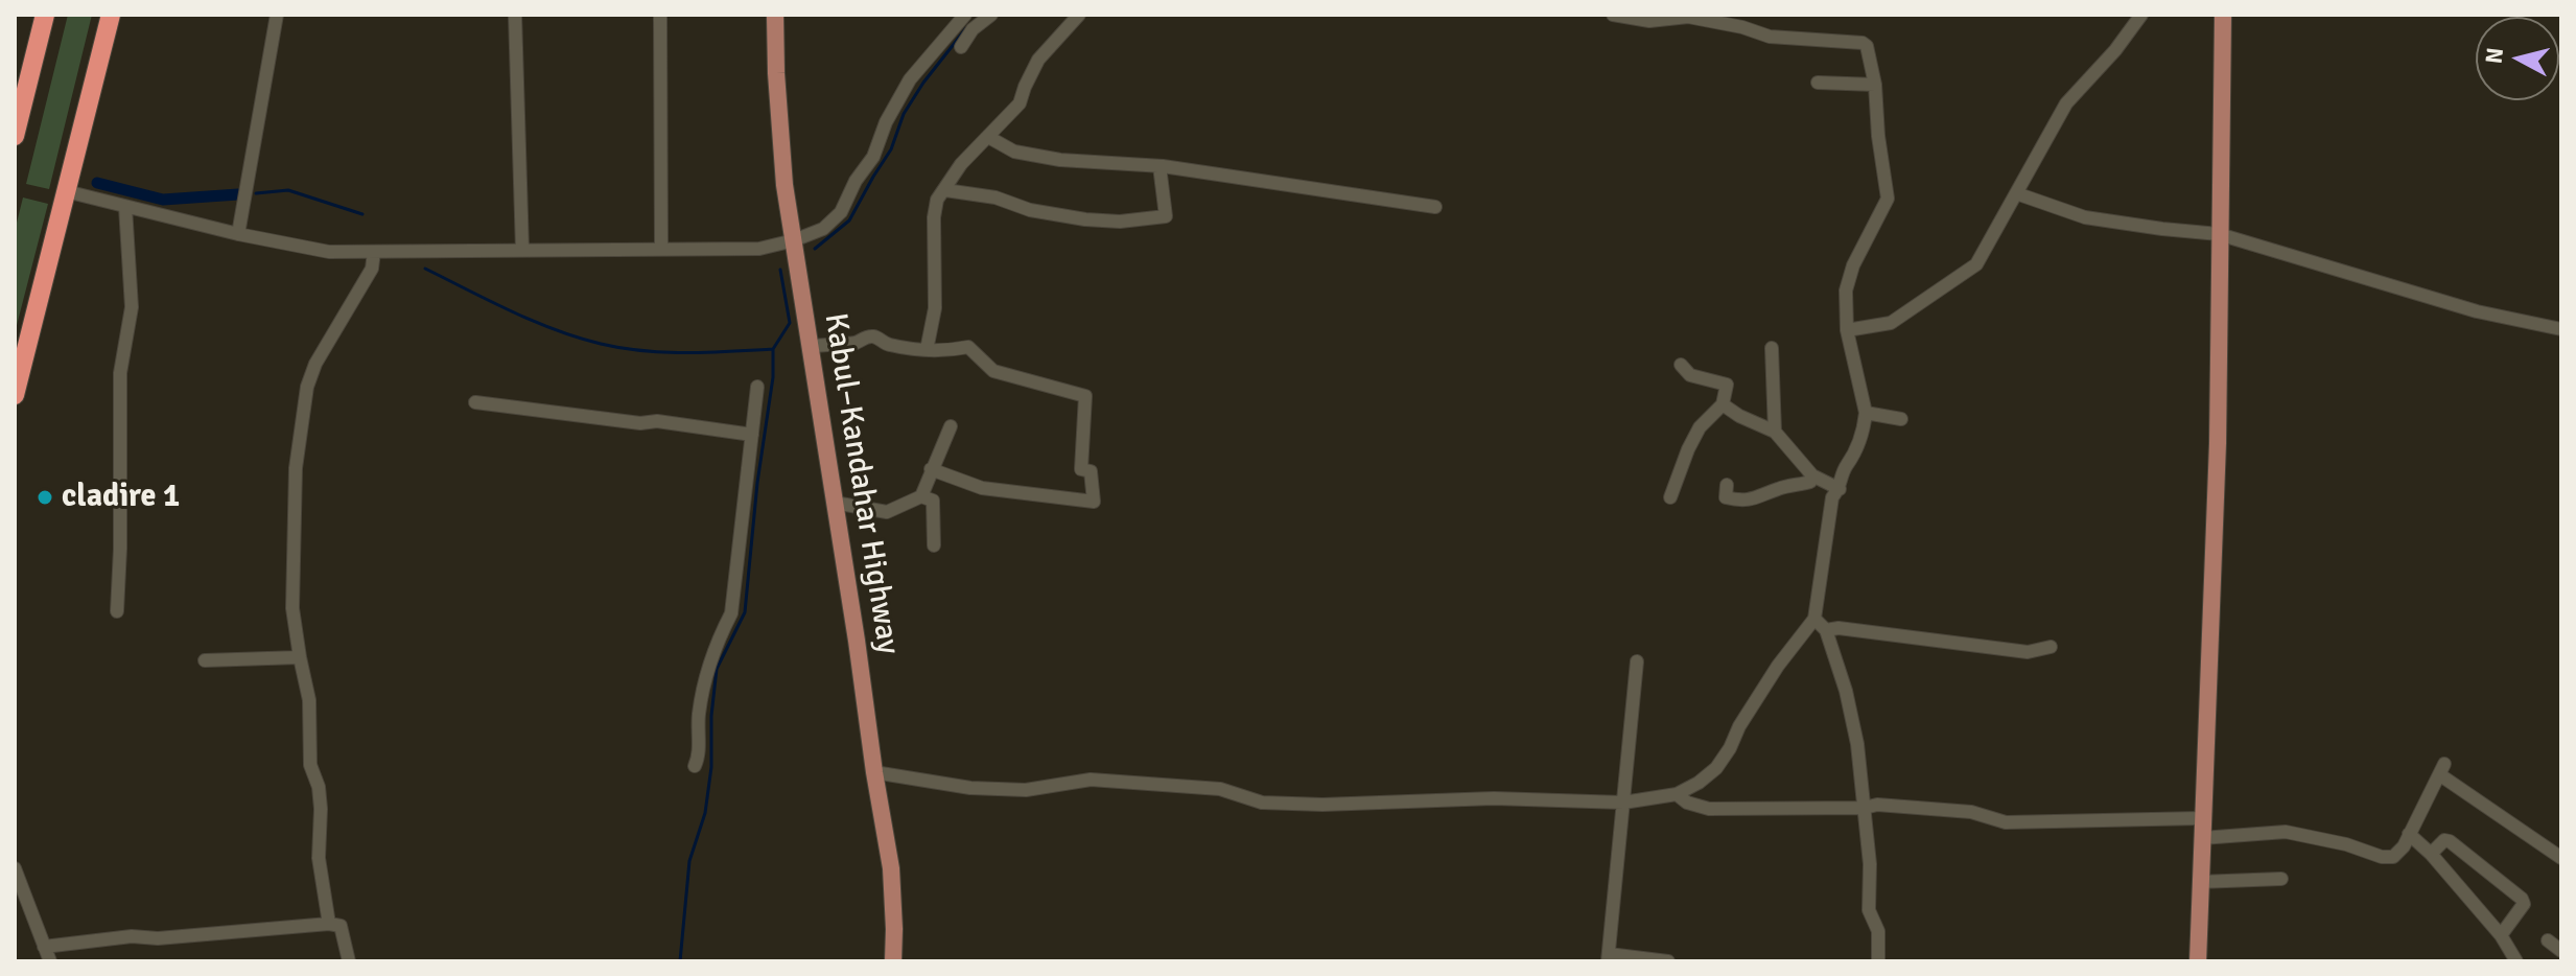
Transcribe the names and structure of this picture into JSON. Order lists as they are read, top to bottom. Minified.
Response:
{"streets":{"main road":["Kabul–Kandahar Highway"]},"places":["cladire 1"],"north":"left"}
